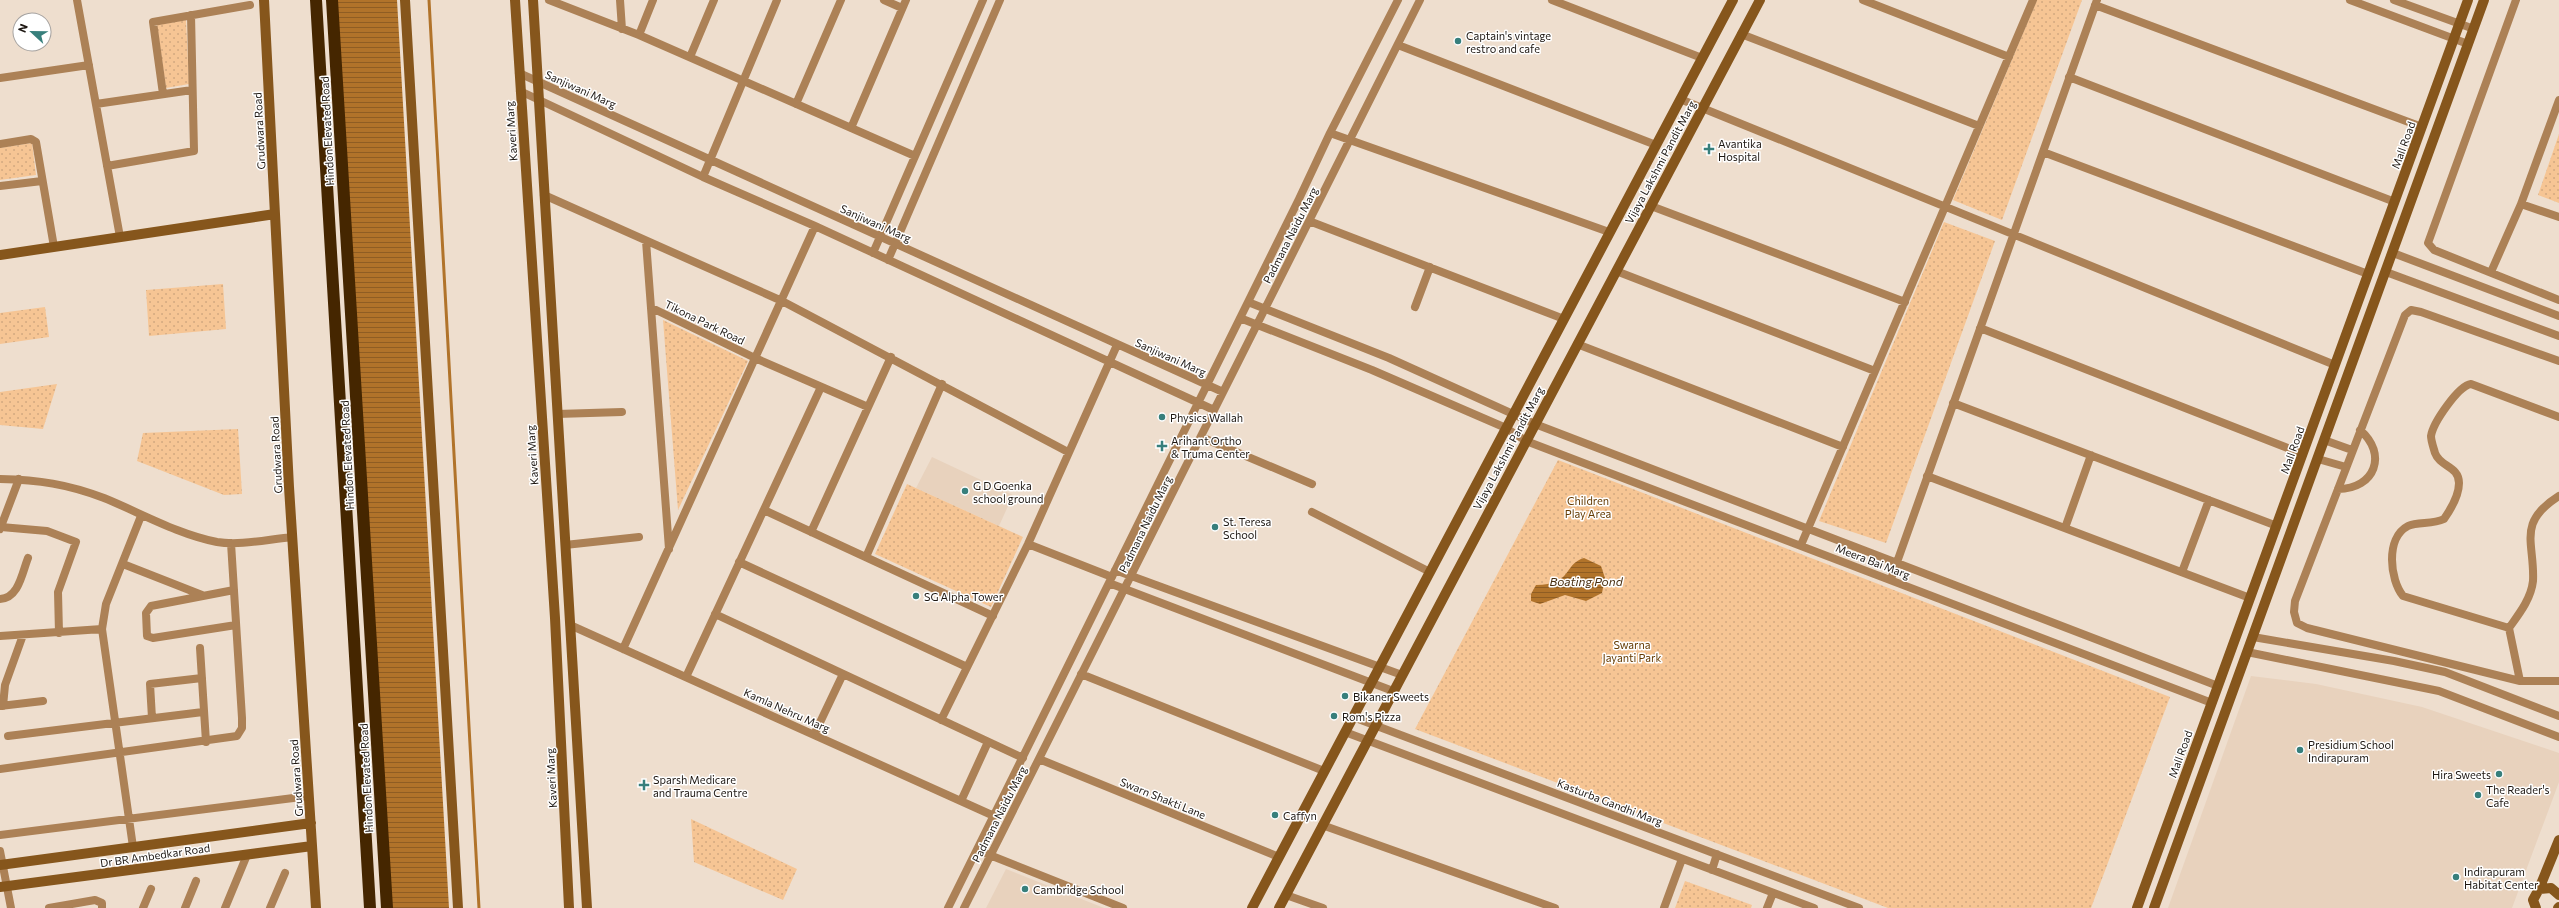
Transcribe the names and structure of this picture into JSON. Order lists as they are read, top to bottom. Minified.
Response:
{"streets":{"highway":["Hindon Elevated Road"],"street":["Sanjiwani Marg","Grudwara Road","Kaveri Marg","Mall Road","Vijaya Lakshmi Pandit Marg","Padmana Naidu Marg","Tikona Park Road","Meera Bai Marg","Kamla Nehru Marg","Swarn Shakti Lane","Kasturba Gandhi Marg","Dr BR Ambedkar Road"]},"crossings":[["Sanjiwani Marg","Kaveri Marg"],["Sanjiwani Marg","Padmana Naidu Marg"],["Grudwara Road","Dr BR Ambedkar Road"],["Mall Road","Meera Bai Marg"],["Vijaya Lakshmi Pandit Marg","Meera Bai Marg"],["Vijaya Lakshmi Pandit Marg","Swarn Shakti Lane"],["Vijaya Lakshmi Pandit Marg","Kasturba Gandhi Marg"],["Padmana Naidu Marg","Meera Bai Marg"],["Padmana Naidu Marg","Kamla Nehru Marg"],["Padmana Naidu Marg","Swarn Shakti Lane"],["Tikona Park Road","Kamla Nehru Marg"]],"water":["Boating Pond"],"parks":["Children Play Area","Swarna Jayanti Park"],"places":{"other":["Captain's vintage restro and cafe","Physics Wallah","G D Goenka school ground","St. Teresa School","SG Alpha Tower","Bikaner Sweets","Rom's Pizza","Presidium School Indirapuram","Hira Sweets","The Reader's Cafe","Caffyn","Indirapuram Habitat Center","Cambridge School"],"health":["Avantika Hospital","Arihant Ortho & Truma Center","Sparsh Medicare and Trauma Centre"]},"north":"left"}
